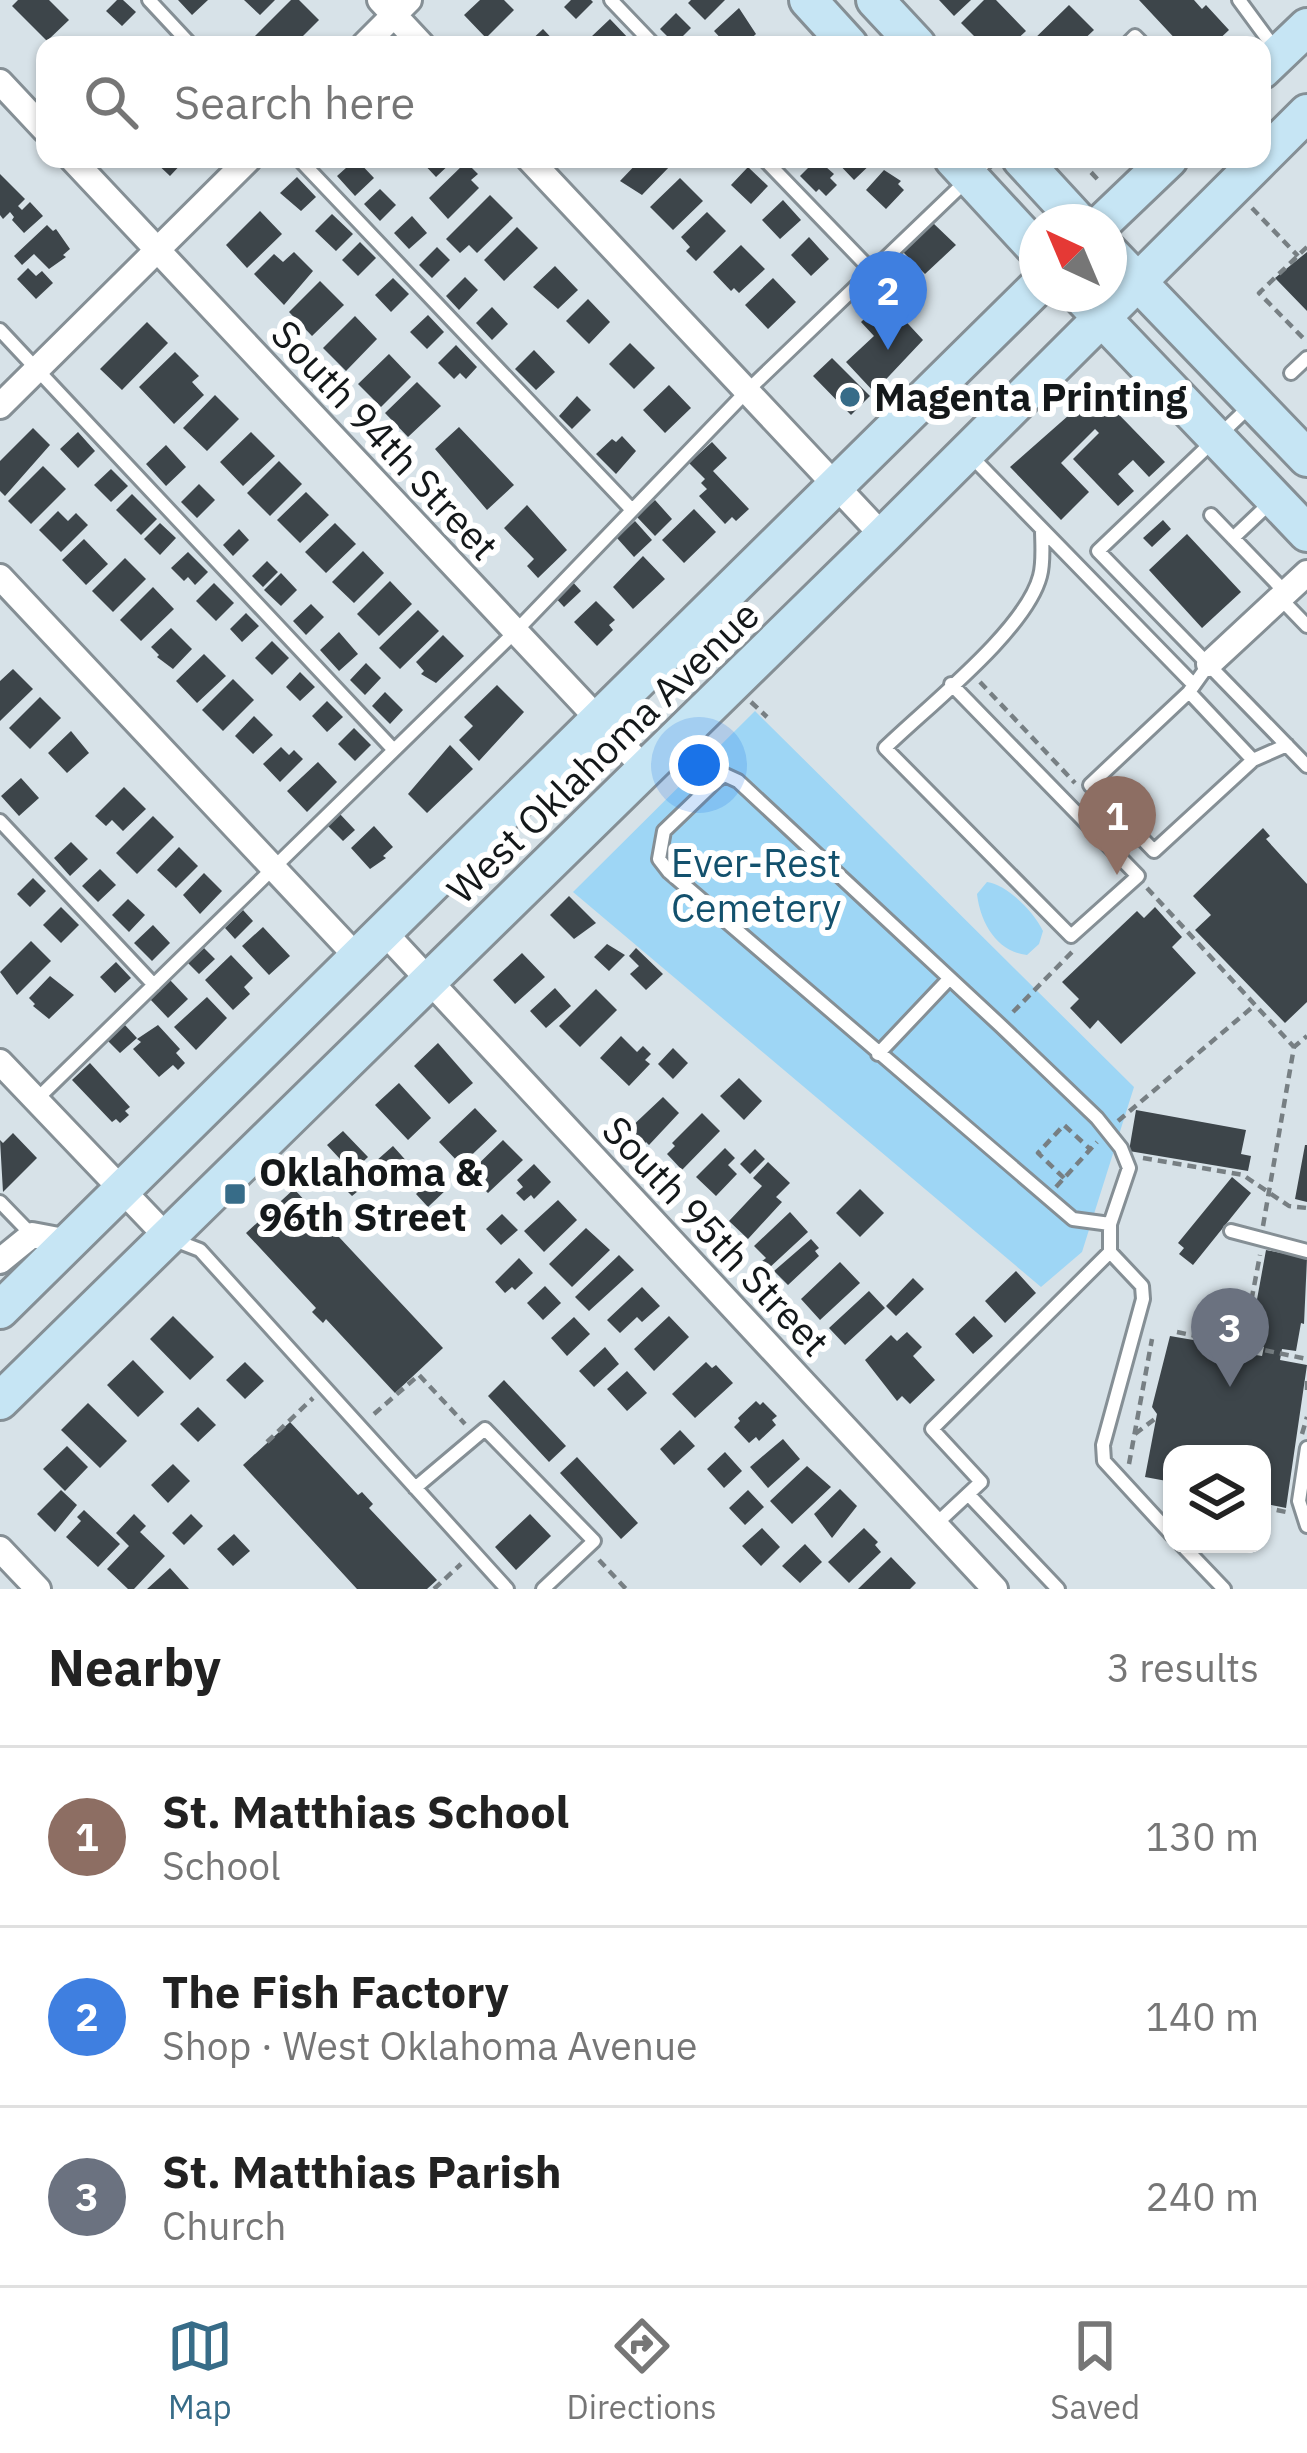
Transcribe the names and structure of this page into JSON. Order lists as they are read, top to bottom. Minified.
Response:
{"streets":{"main road":["West Oklahoma Avenue"],"street":["South 94th Street","South 95th Street"]},"crossings":[["South 94th Street","West Oklahoma Avenue"],["West Oklahoma Avenue","South 95th Street"]],"parks":["Ever-Rest Cemetery"],"places":{"other":["Magenta Printing"],"transit":["Oklahoma & 96th Street"]},"north":"top left","page":{"search":"Search here","pins":["2","1","3"],"heading":["Nearby","3 results"],"list":[{"mark":"1","name":"St. Matthias School","note":"School","value":"130 m"},{"mark":"2","name":"The Fish Factory","note":"Shop · West Oklahoma Avenue","value":"140 m"},{"mark":"3","name":"St. Matthias Parish","note":"Church","value":"240 m"}],"nav":["Map","Directions","Saved"]}}
